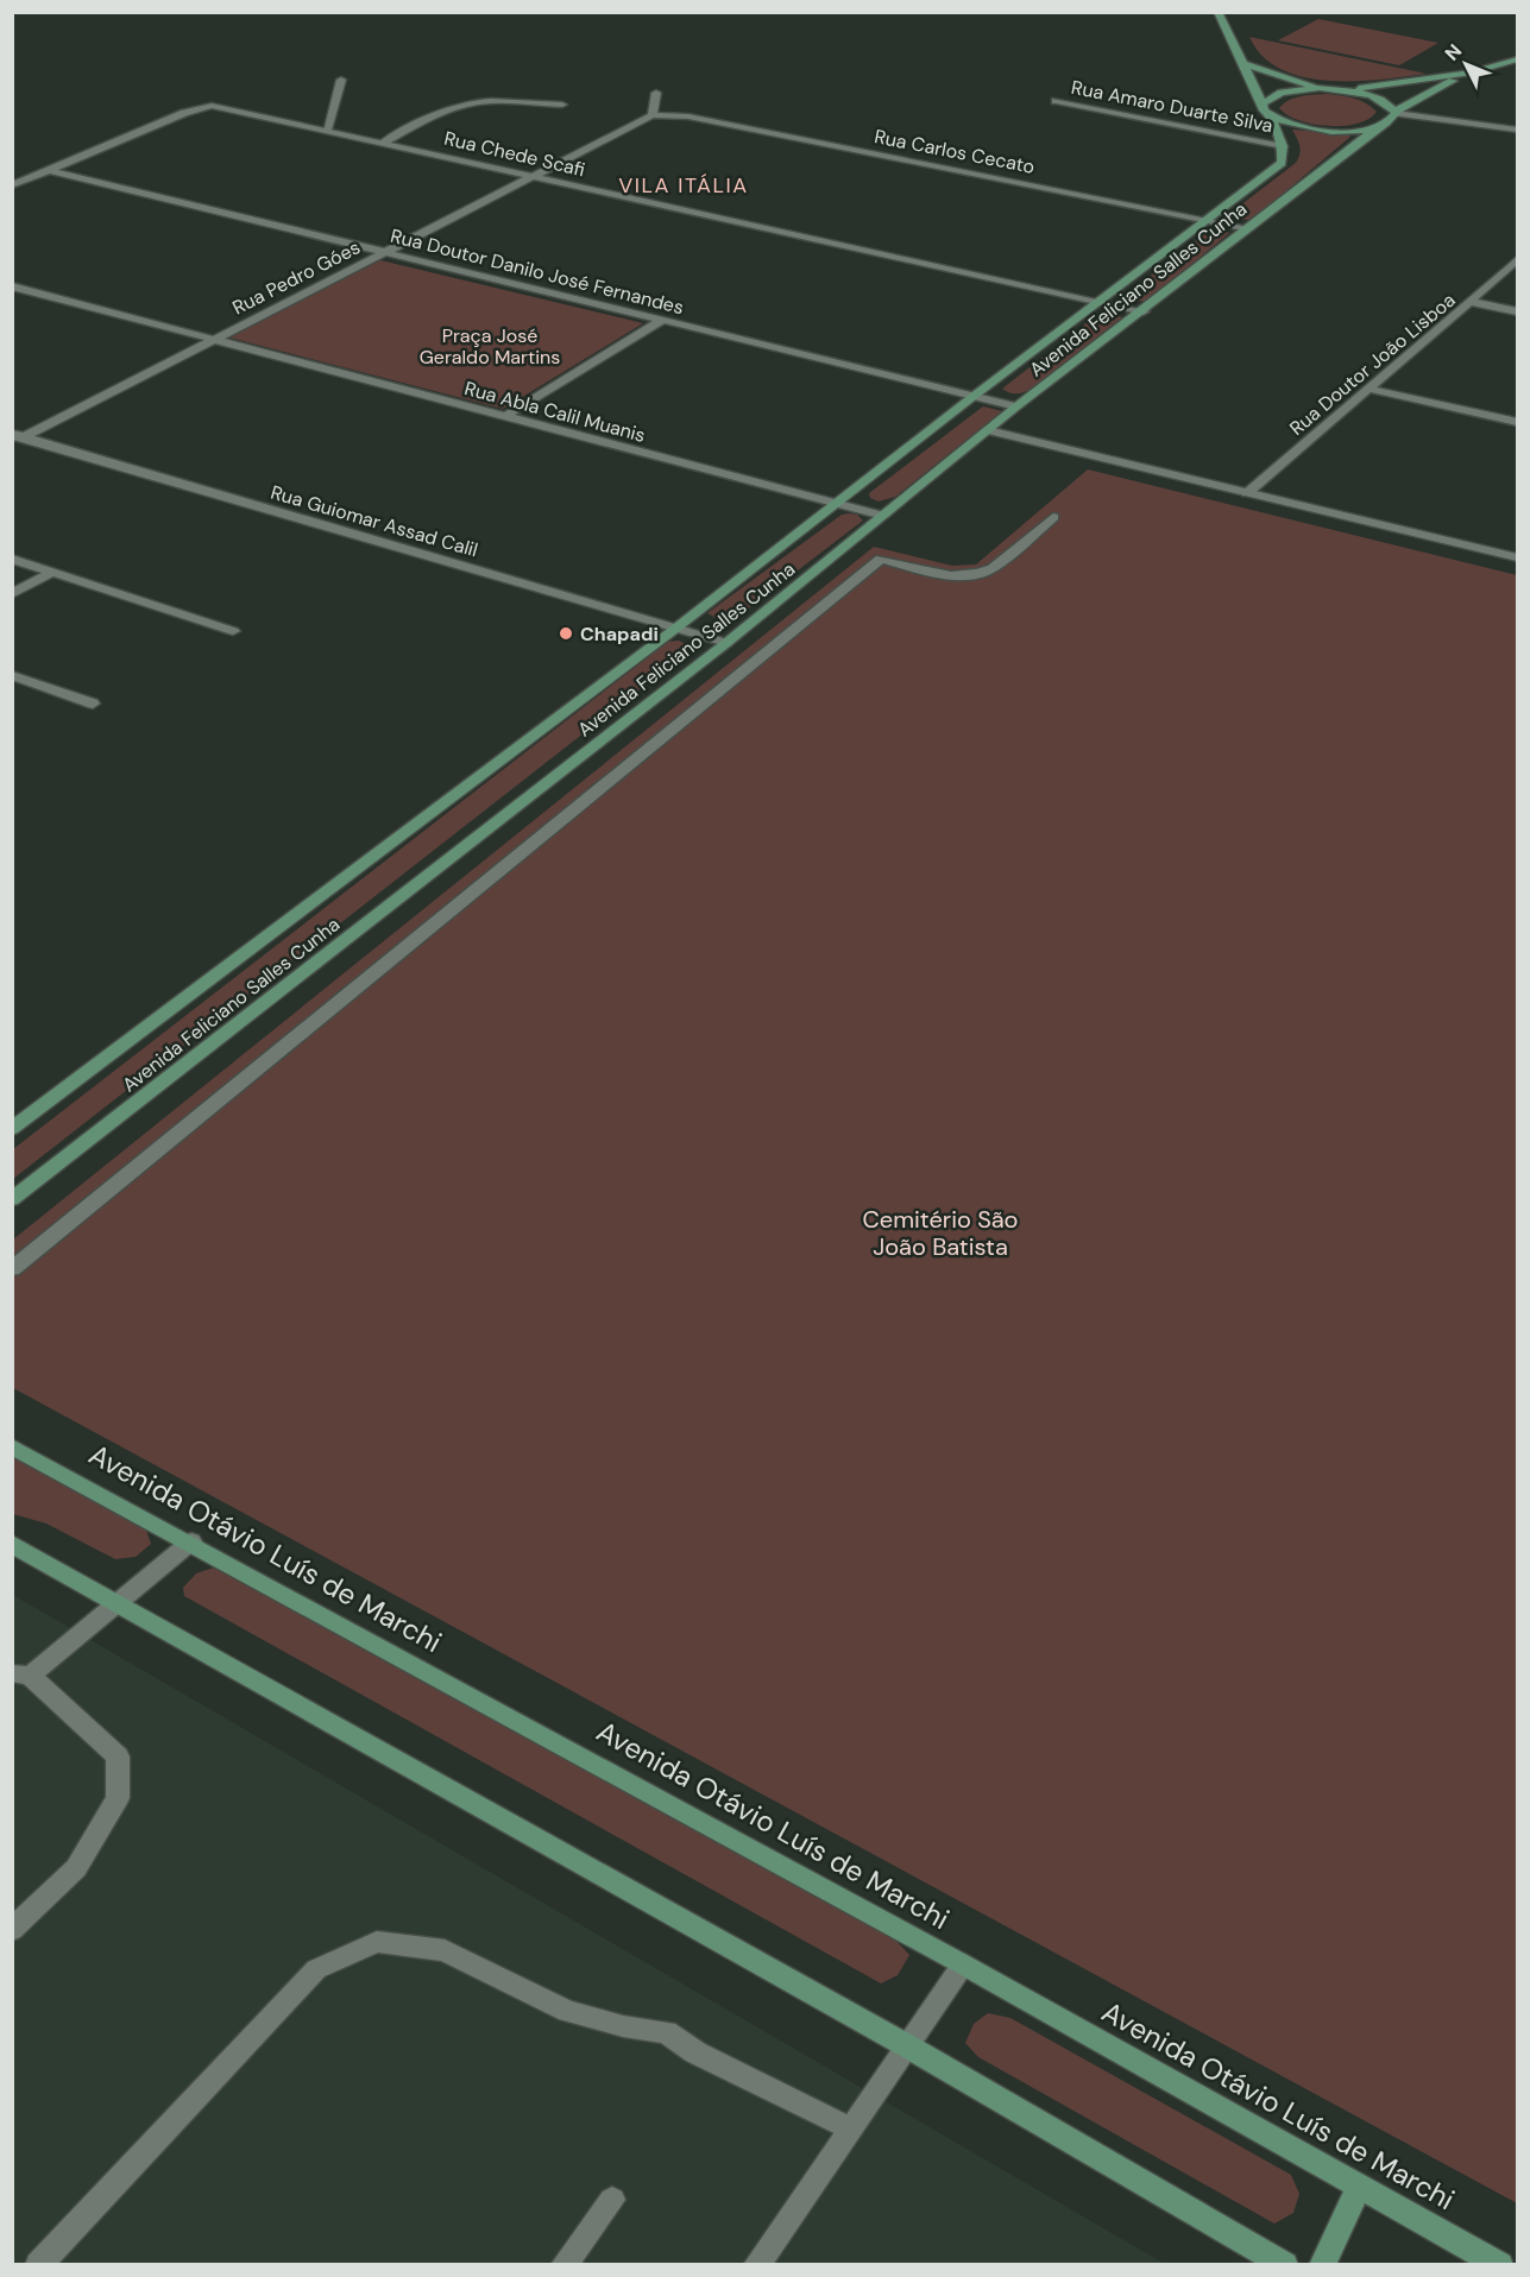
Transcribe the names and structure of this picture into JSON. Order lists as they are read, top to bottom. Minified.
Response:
{"streets":{"main road":["Avenida Feliciano Salles Cunha","Avenida Otávio Luís de Marchi"],"street":["Rua Amaro Duarte Silva","Rua Carlos Cecato","Rua Chede Scafi","Rua Doutor Danilo José Fernandes","Rua Pedro Góes","Rua Doutor João Lisboa","Rua Abla Calil Muanis","Rua Guiomar Assad Calil"]},"crossings":[["Rua Amaro Duarte Silva","Avenida Feliciano Salles Cunha"],["Rua Carlos Cecato","Rua Pedro Góes"],["Rua Carlos Cecato","Avenida Feliciano Salles Cunha"],["Rua Chede Scafi","Rua Doutor Danilo José Fernandes"],["Rua Chede Scafi","Rua Pedro Góes"],["Rua Chede Scafi","Avenida Feliciano Salles Cunha"],["Rua Doutor Danilo José Fernandes","Rua Pedro Góes"],["Rua Doutor Danilo José Fernandes","Avenida Feliciano Salles Cunha"],["Rua Pedro Góes","Rua Abla Calil Muanis"],["Rua Pedro Góes","Rua Guiomar Assad Calil"],["Avenida Feliciano Salles Cunha","Rua Abla Calil Muanis"],["Avenida Feliciano Salles Cunha","Rua Guiomar Assad Calil"]],"districts":["VILA ITÁLIA"],"parks":["Praça José Geraldo Martins","Cemitério São João Batista"],"places":["Chapadi"],"north":"top left"}
